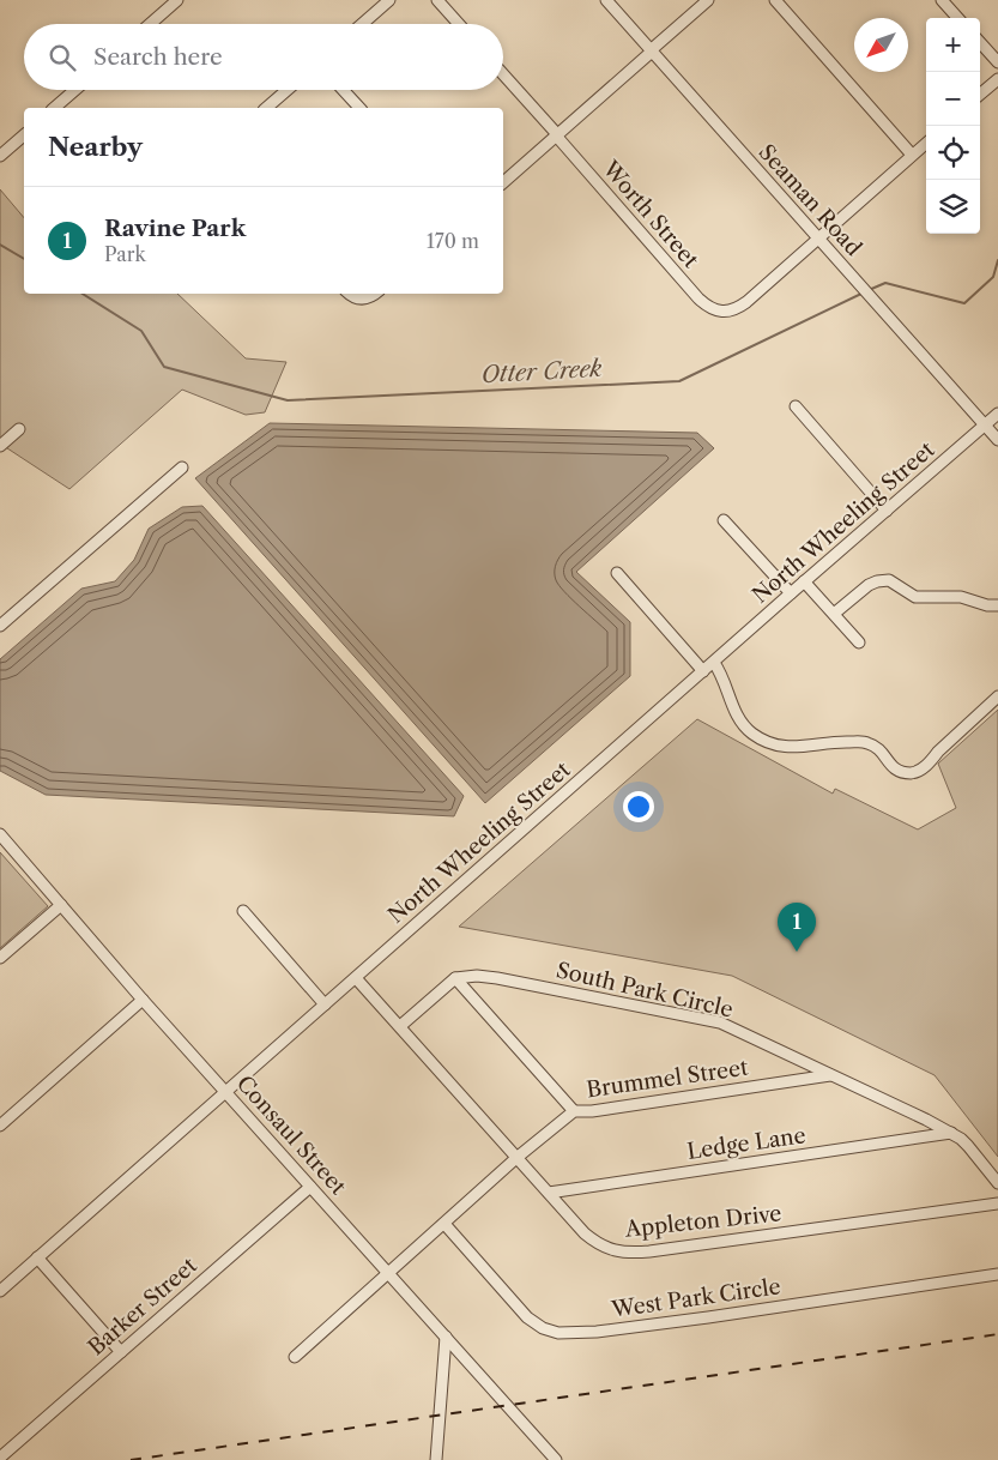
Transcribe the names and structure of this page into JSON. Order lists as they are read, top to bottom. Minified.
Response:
{"streets":{"street":["Seaman Road","Worth Street","North Wheeling Street","South Park Circle","Brummel Street","Consaul Street","Ledge Lane","Appleton Drive","West Park Circle","Barker Street"]},"crossings":[["Seaman Road","Worth Street"],["Seaman Road","North Wheeling Street"],["North Wheeling Street","Consaul Street"],["North Wheeling Street","Appleton Drive"],["South Park Circle","Brummel Street"],["South Park Circle","Ledge Lane"],["Brummel Street","Consaul Street"],["Brummel Street","Appleton Drive"],["Brummel Street","West Park Circle"],["Consaul Street","Barker Street"],["Ledge Lane","Appleton Drive"]],"water":["Otter Creek"],"north":"bottom left","page":{"map_buttons":["+","−"],"search":"Search here","heading":"Nearby","list":[{"mark":"1","name":"Ravine Park","note":"Park","value":"170 m"}],"pins":"1"}}
